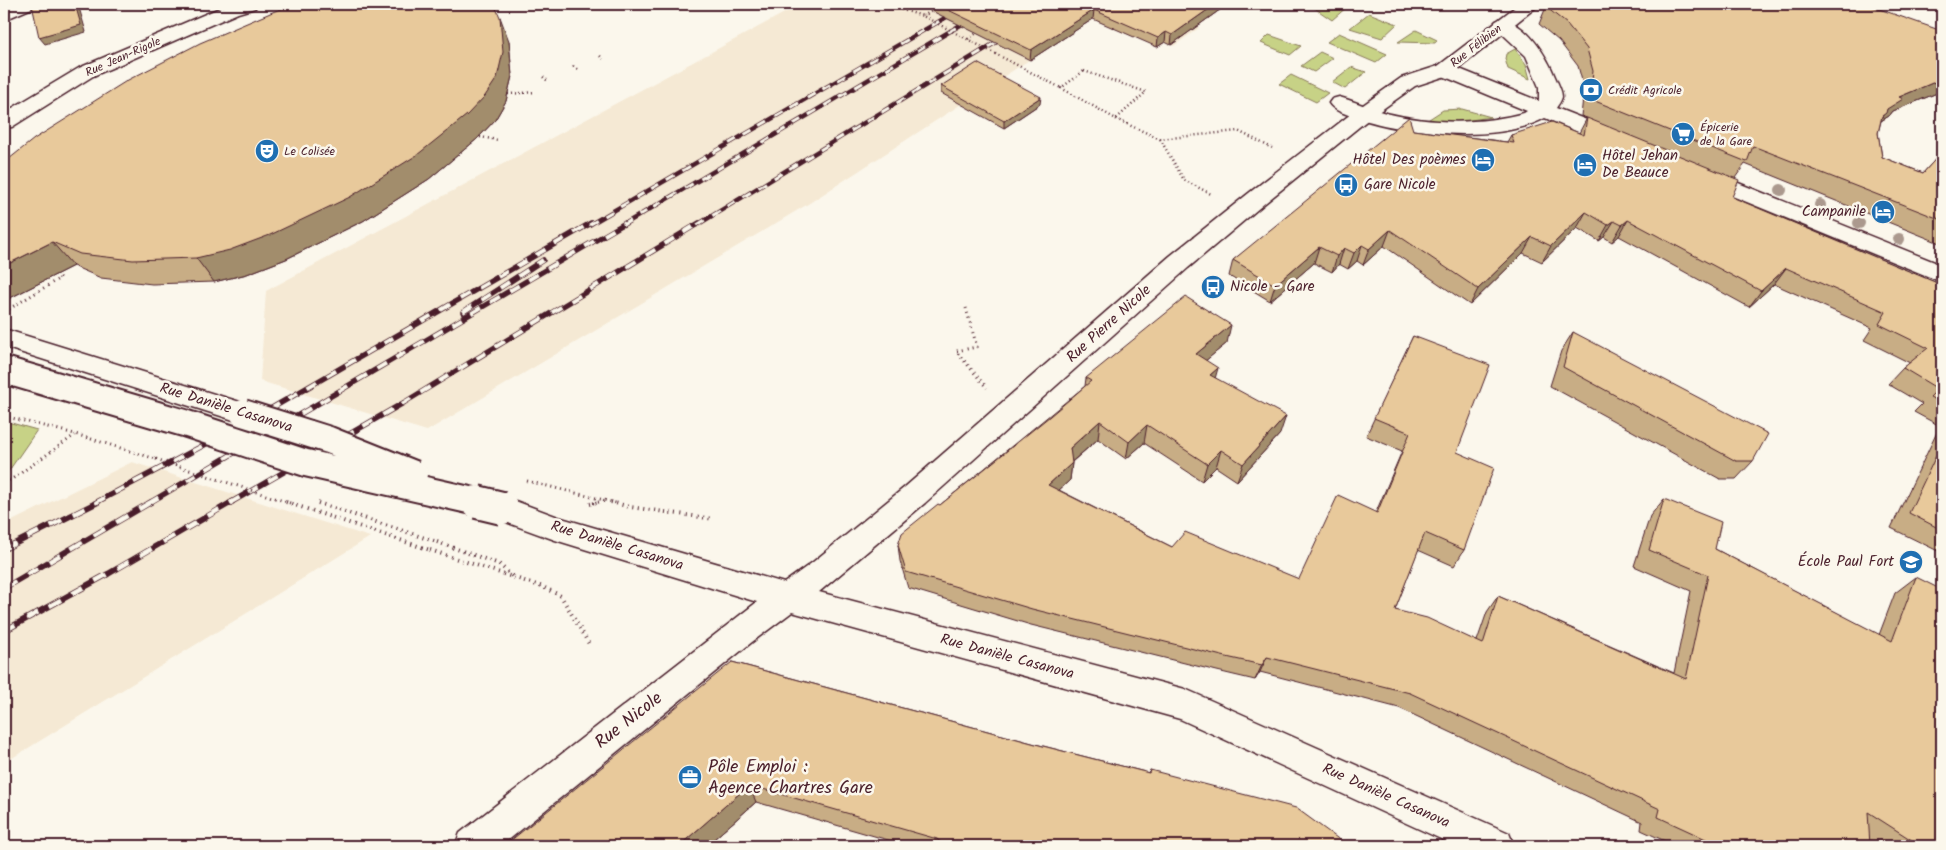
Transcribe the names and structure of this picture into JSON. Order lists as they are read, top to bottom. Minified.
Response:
{"streets":{"street":["Rue Félibien","Rue Jean-Rigole","Rue Pierre Nicole","Rue Danièle Casanova","Rue Nicole"]},"crossings":[["Rue Félibien","Rue Pierre Nicole"],["Rue Pierre Nicole","Rue Danièle Casanova"],["Rue Pierre Nicole","Rue Nicole"],["Rue Danièle Casanova","Rue Nicole"]],"places":{"bank":["Crédit Agricole"],"supermarket":["Épicerie de la Gare"],"theatre":["Le Colisée"],"hotel":["Hôtel Des poèmes","Hôtel Jehan De Beauce","Campanile"],"bus stop":["Gare Nicole","Nicole - Gare"],"school or university":["École Paul Fort"],"office":["Pôle Emploi : Agence Chartres Gare"]}}
